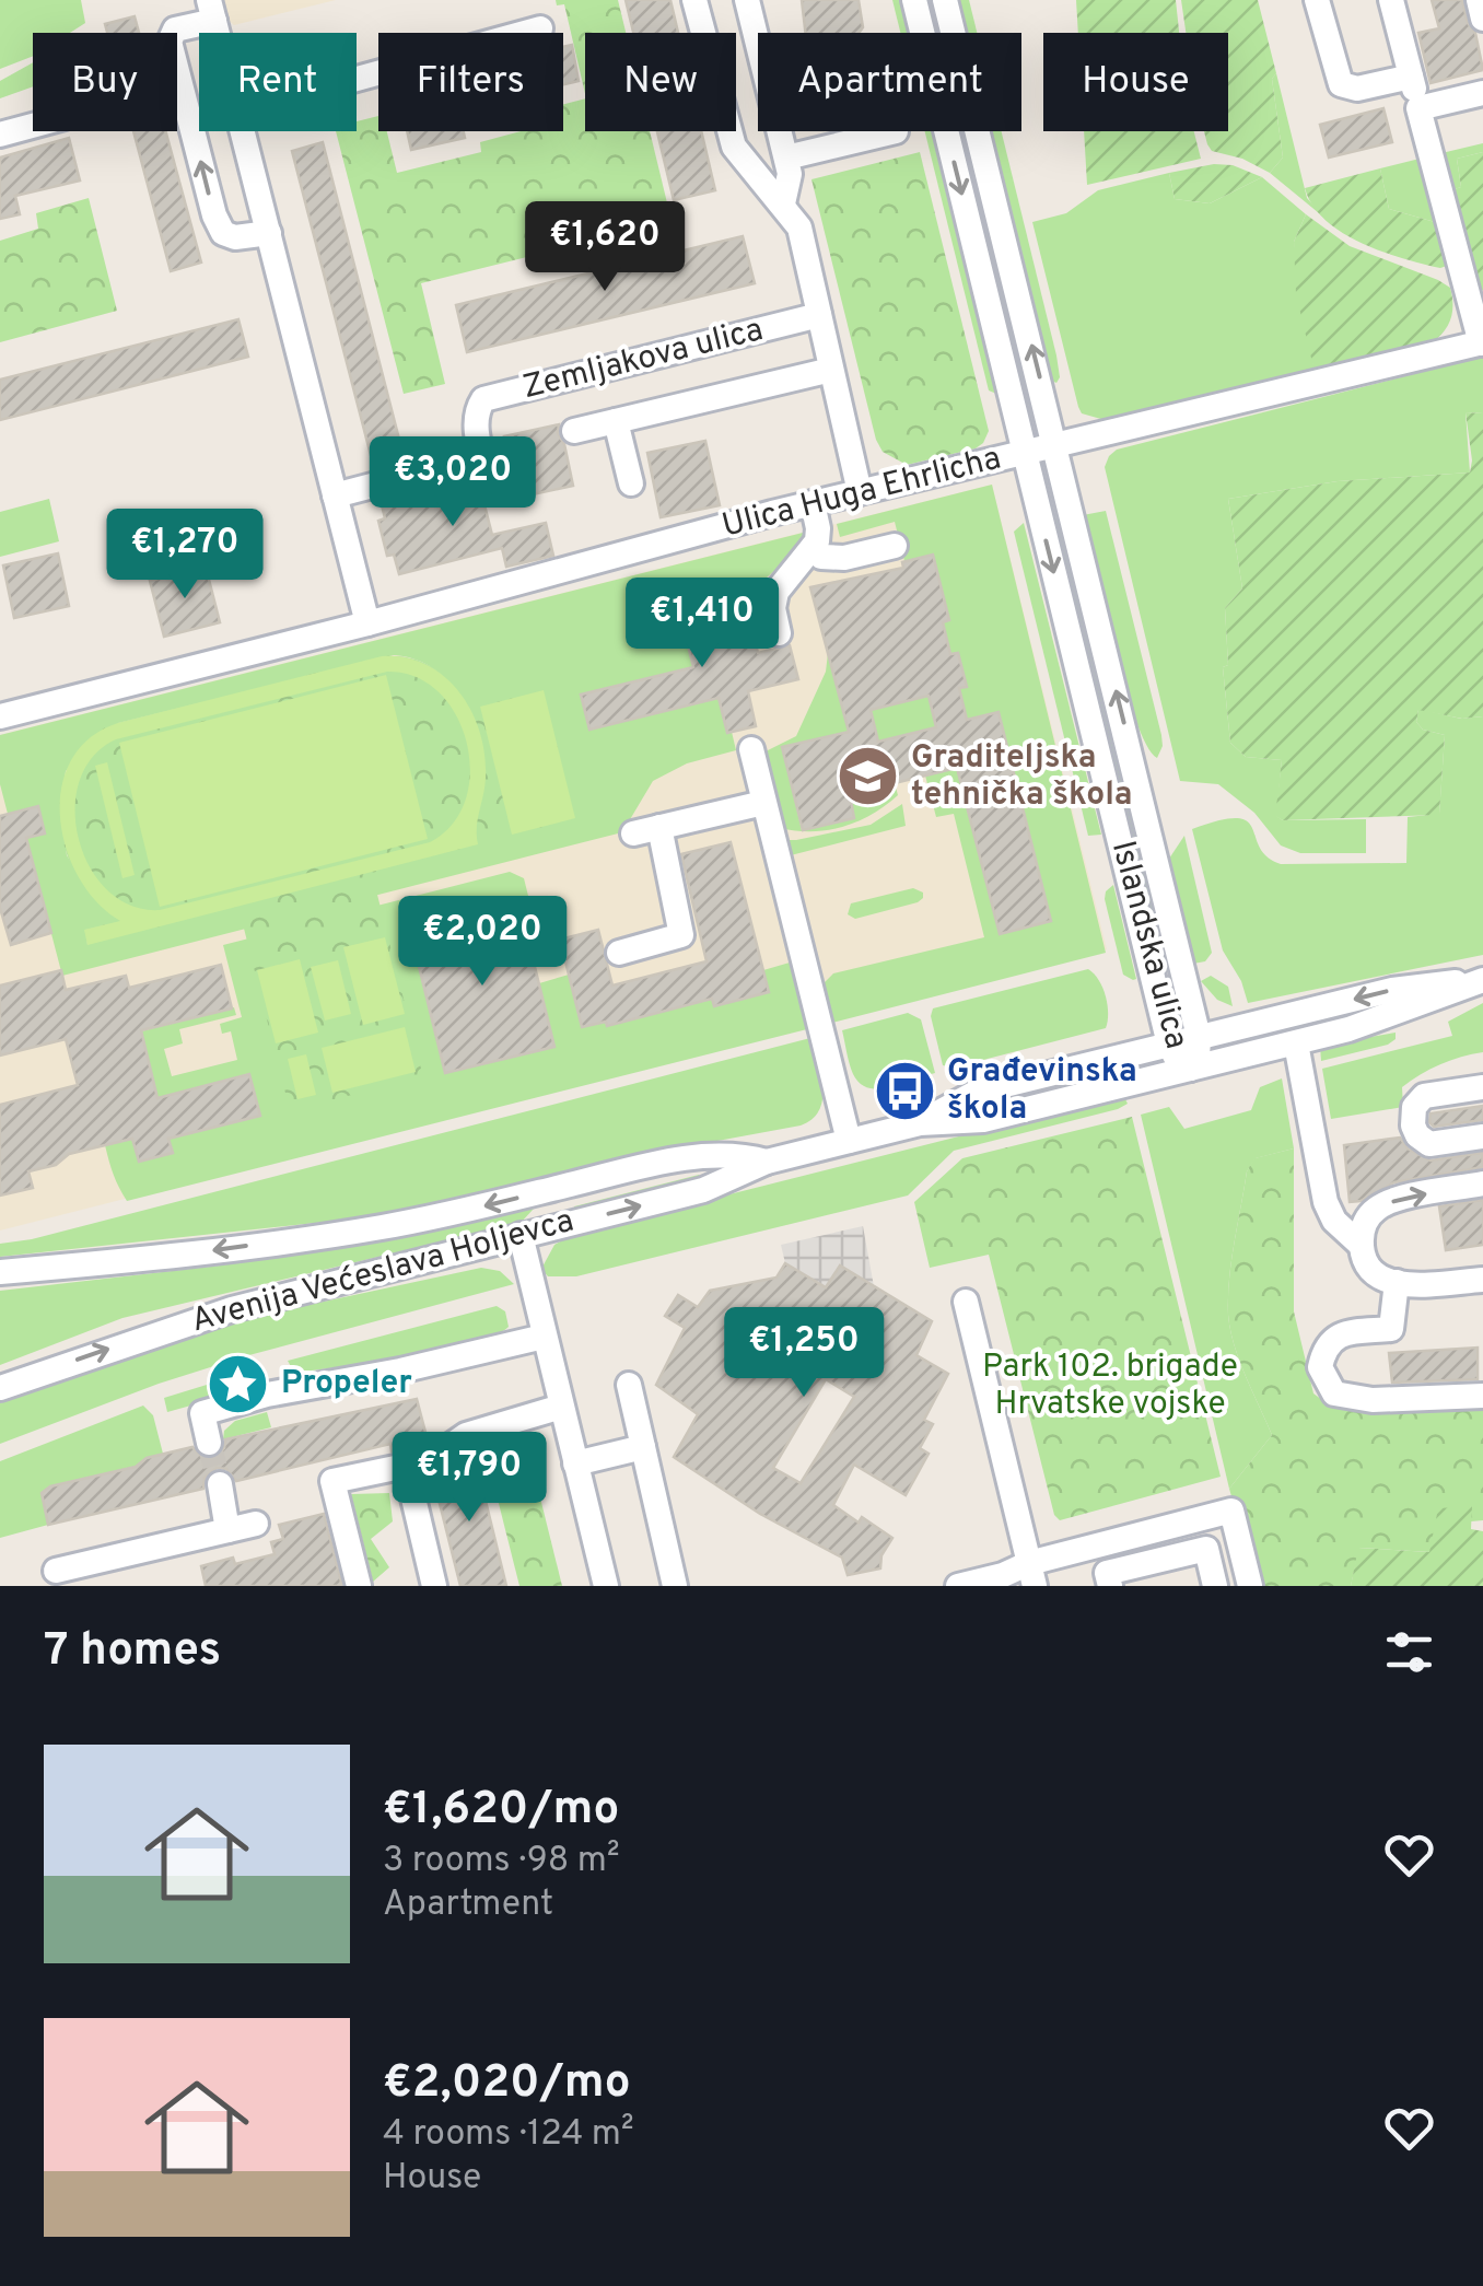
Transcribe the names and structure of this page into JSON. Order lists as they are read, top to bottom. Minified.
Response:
{"streets":{"street":["Zemljakova ulica","Ulica Huga Ehrlicha","Islandska ulica","Avenija Većeslava Holjevca"]},"crossings":[["Ulica Huga Ehrlicha","Islandska ulica"],["Islandska ulica","Avenija Većeslava Holjevca"]],"parks":["Park 102. brigade Hrvatske vojske"],"places":{"school or university":["Graditeljska tehnička škola"],"bus stop":["Građevinska škola"],"place":["Propeler"]},"page":{"chip":["Buy","Rent","Filters","New","Apartment","House"],"price":["€1,620","€3,020","€1,270","€1,410","€2,020","€1,250","€1,790"],"heading":"7 homes","list":[{"name":"€1,620/mo","note":"3 rooms · 98 m² · Apartment"},{"name":"€2,020/mo","note":"4 rooms · 124 m² · House"}]}}
